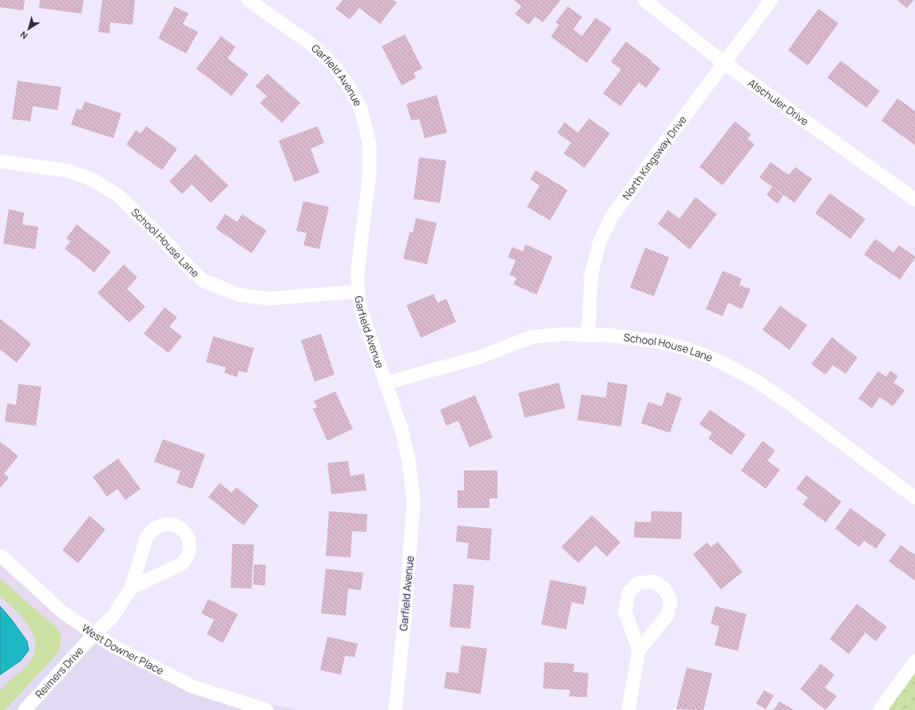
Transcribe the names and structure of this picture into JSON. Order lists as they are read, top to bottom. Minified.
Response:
{"streets":{"street":["Garfield Avenue","Alschuler Drive","North Kingsway Drive","School House Lane","West Downer Place","Reimers Drive"]},"crossings":[["Garfield Avenue","School House Lane"],["Alschuler Drive","North Kingsway Drive"],["North Kingsway Drive","School House Lane"],["West Downer Place","Reimers Drive"]],"north":"bottom left"}
